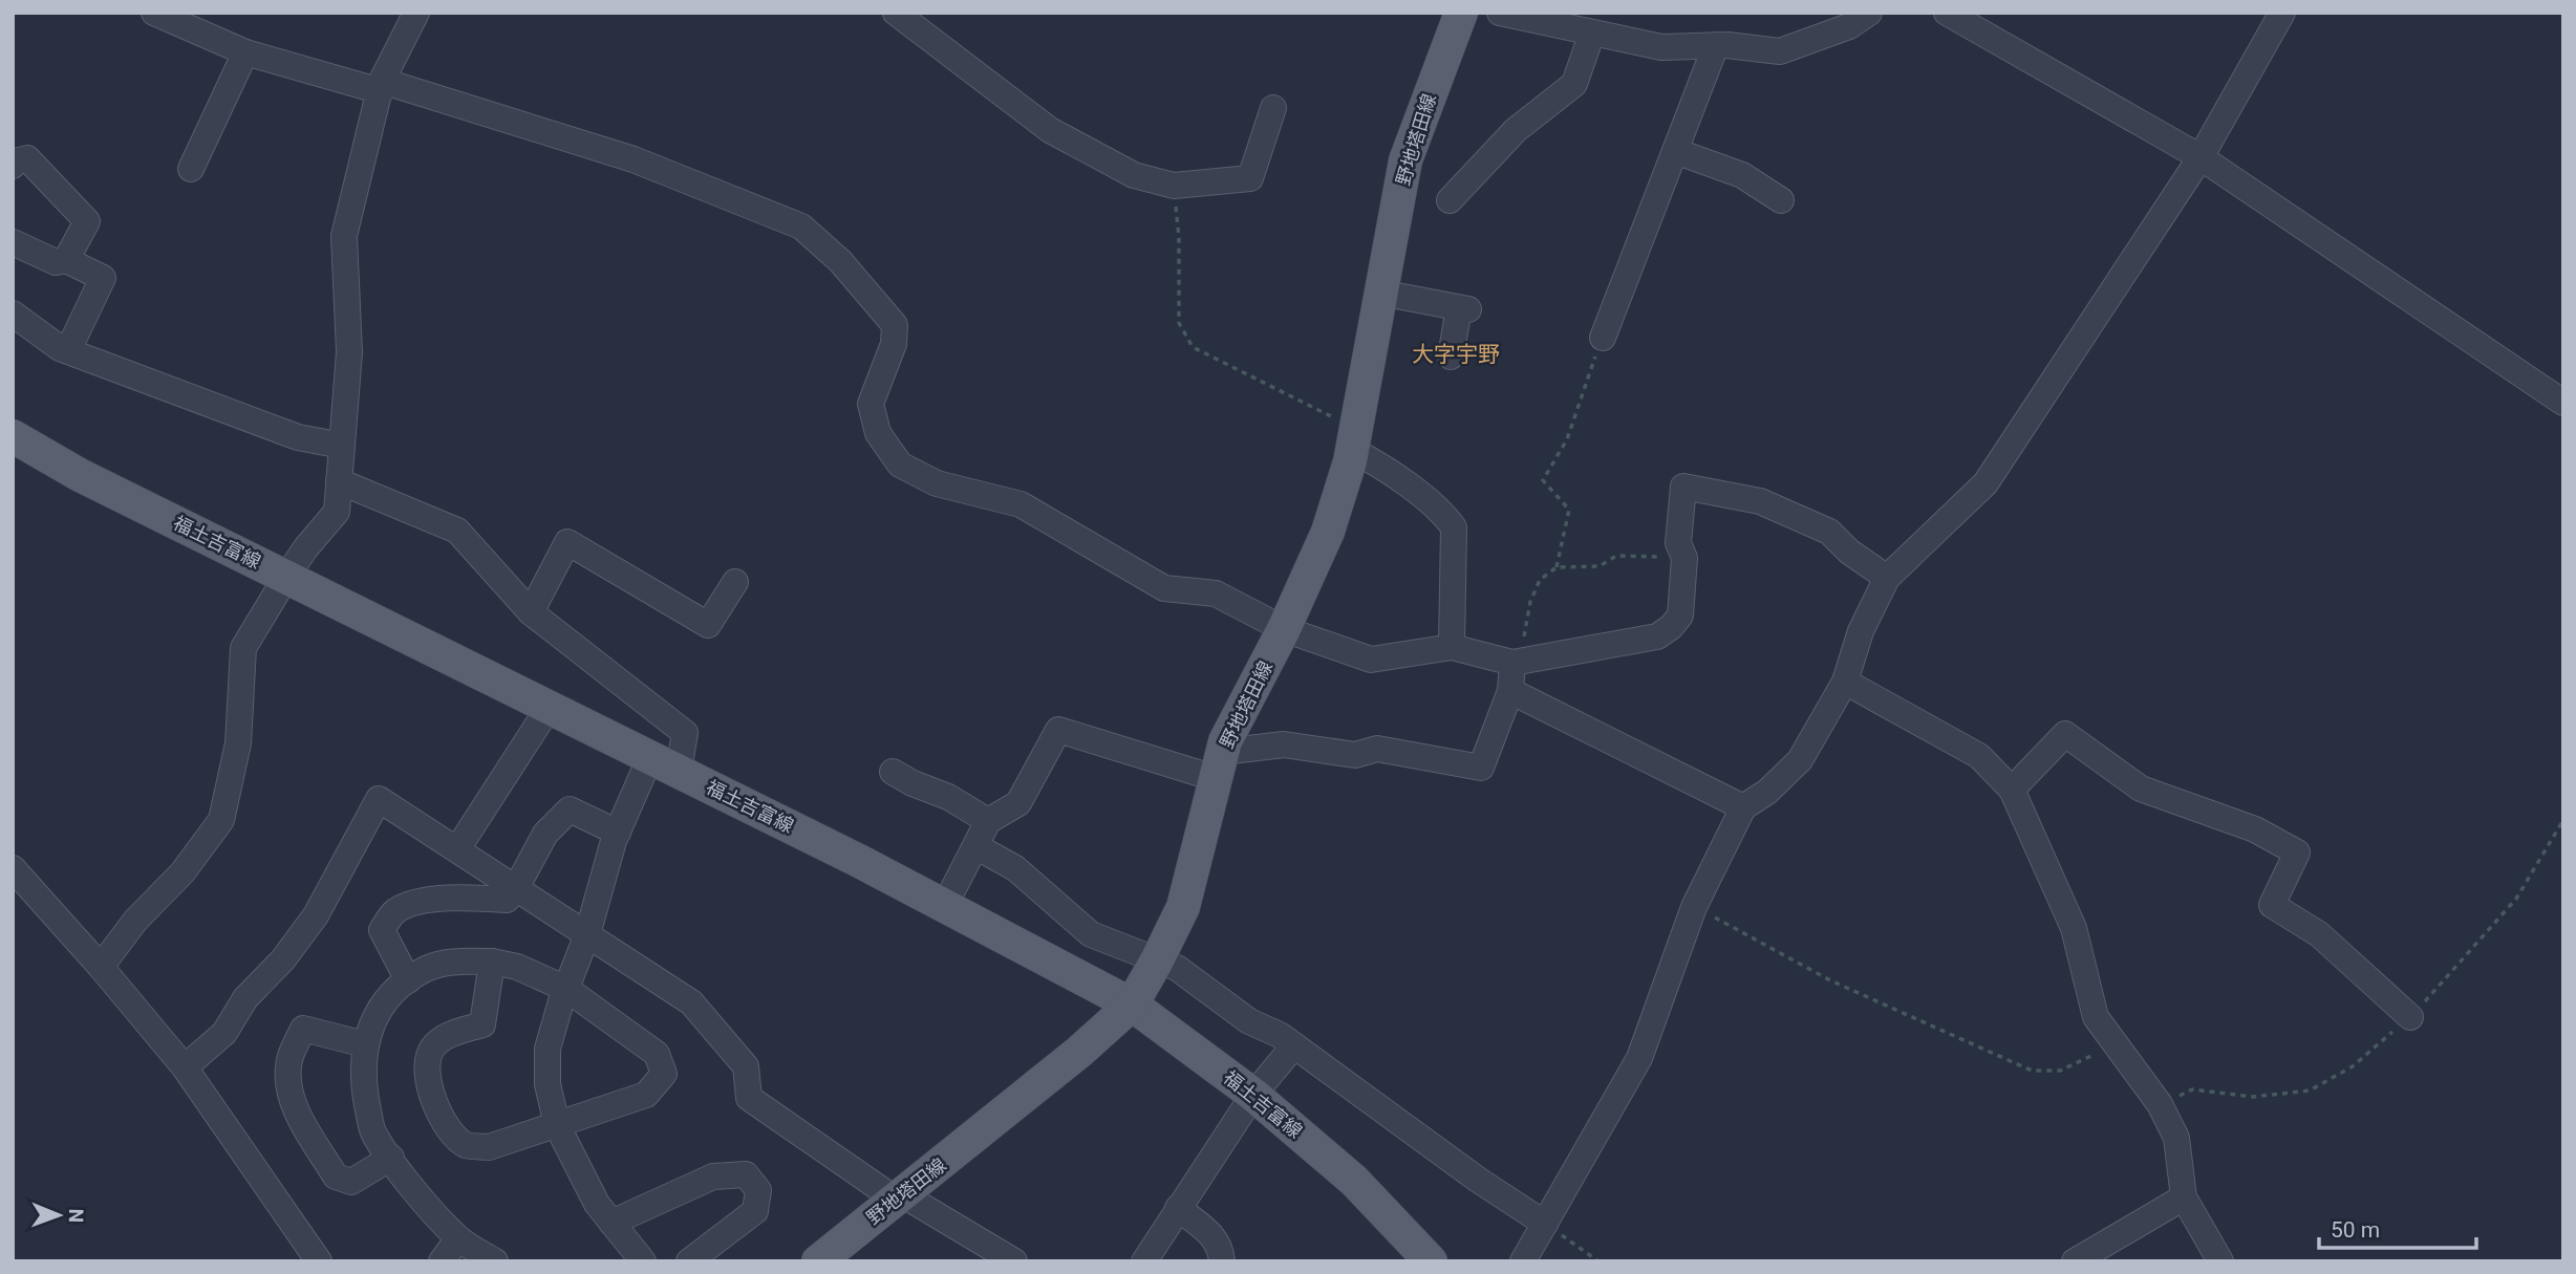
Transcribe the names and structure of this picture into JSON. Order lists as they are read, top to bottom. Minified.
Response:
{"streets":{"main road":["野地塔田線","福土吉富線"]},"crossings":[["野地塔田線","福土吉富線"]],"districts":["大字宇野"],"scale_bar":"50 m","north":"right"}
